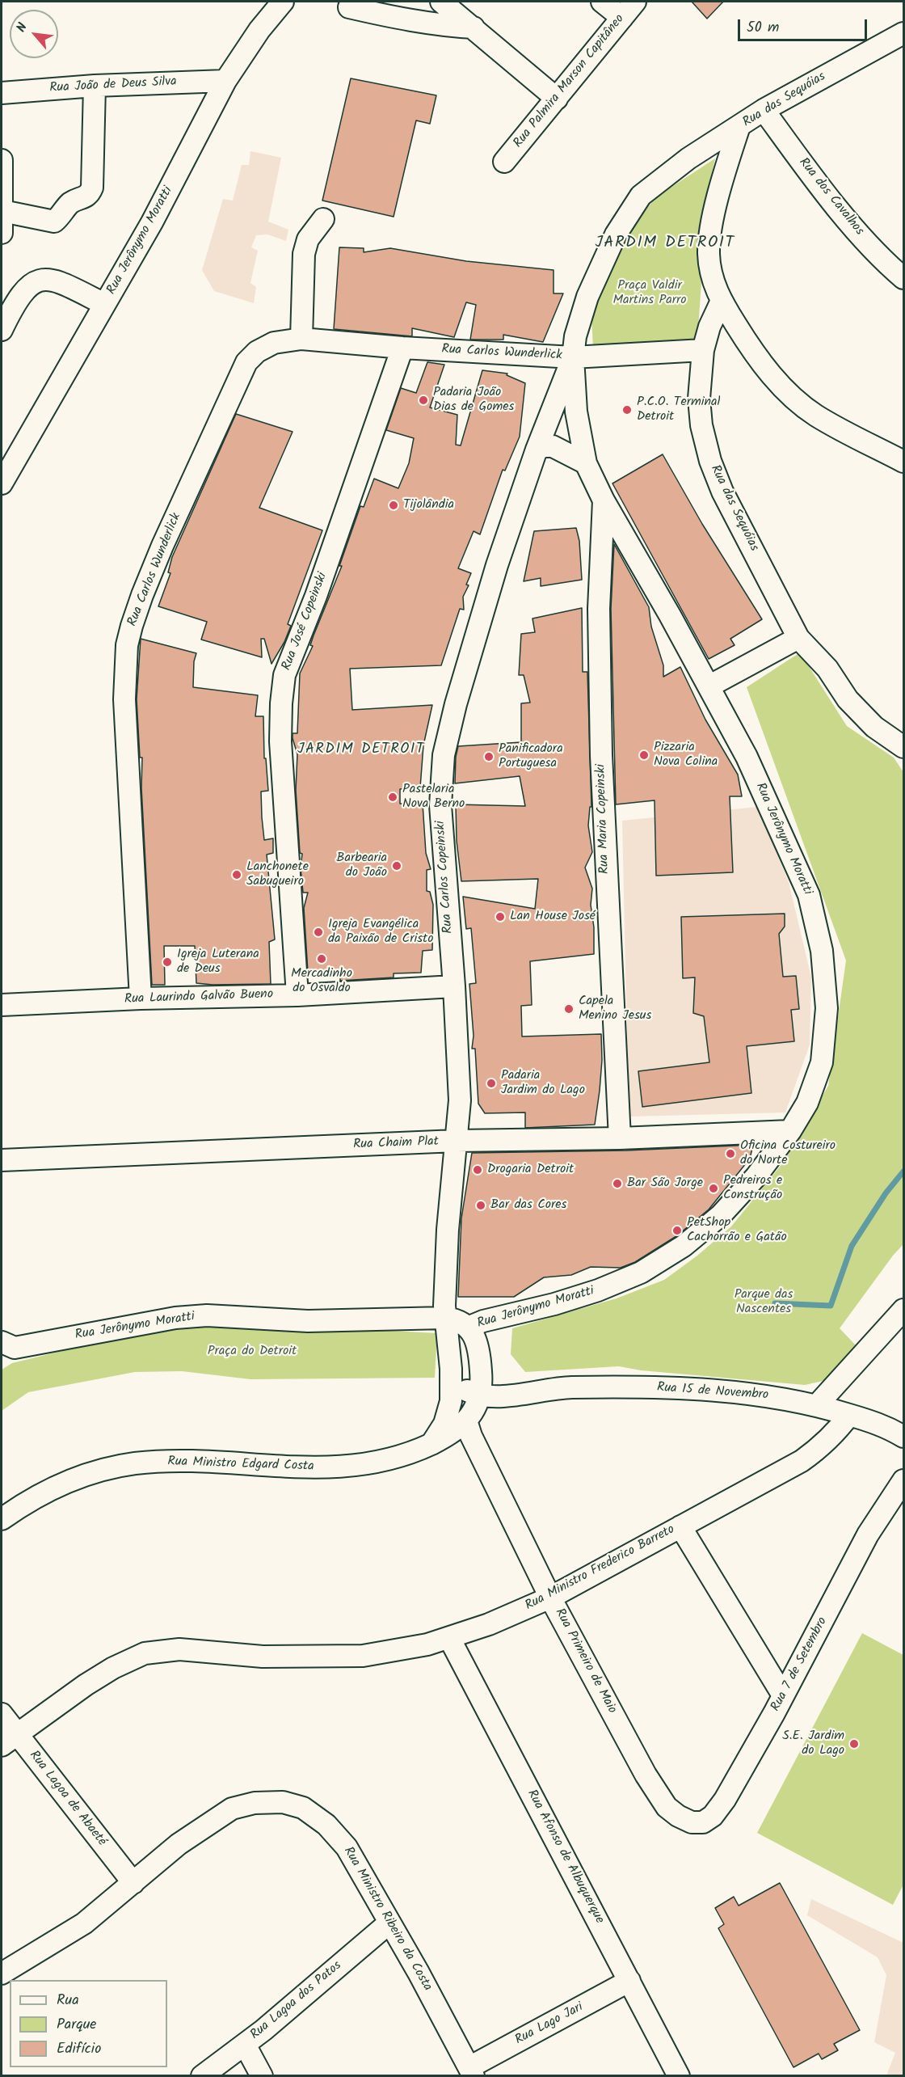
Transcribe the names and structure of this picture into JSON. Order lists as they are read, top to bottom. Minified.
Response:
{"streets":{"street":["Rua Palmira Marson Capitâneo","Rua João de Deus Silva","Rua das Sequóias","Rua dos Cavalhos","Rua Jerônymo Moratti","Rua Carlos Wunderlick","Rua José Copeinski","Rua Maria Copeinski","Rua Carlos Copeinski","Rua Laurindo Galvão Bueno","Rua Chaim Plat","Rua 15 de Novembro","Rua Ministro Edgard Costa","Rua Ministro Frederico Barreto","Rua Primeiro de Maio","Rua 7 de Setembro","Rua Lagoa de Abaeté","Rua Afonso de Albuquerque","Rua Ministro Ribeiro da Costa","Rua Lagoa dos Patos","Rua Lago Jari"]},"crossings":[["Rua João de Deus Silva","Rua Jerônymo Moratti"],["Rua das Sequóias","Rua dos Cavalhos"],["Rua das Sequóias","Rua Carlos Wunderlick"],["Rua Jerônymo Moratti","Rua Carlos Wunderlick"],["Rua Jerônymo Moratti","Rua Maria Copeinski"],["Rua Jerônymo Moratti","Rua Carlos Copeinski"],["Rua Jerônymo Moratti","Rua Chaim Plat"],["Rua Carlos Wunderlick","Rua José Copeinski"],["Rua Carlos Wunderlick","Rua Carlos Copeinski"],["Rua Carlos Wunderlick","Rua Laurindo Galvão Bueno"],["Rua José Copeinski","Rua Laurindo Galvão Bueno"],["Rua Maria Copeinski","Rua Chaim Plat"],["Rua Carlos Copeinski","Rua Laurindo Galvão Bueno"],["Rua Carlos Copeinski","Rua Chaim Plat"],["Rua Carlos Copeinski","Rua Ministro Edgard Costa"],["Rua 15 de Novembro","Rua Ministro Frederico Barreto"],["Rua Ministro Frederico Barreto","Rua Primeiro de Maio"],["Rua Ministro Frederico Barreto","Rua Lagoa de Abaeté"],["Rua Ministro Frederico Barreto","Rua Afonso de Albuquerque"],["Rua Primeiro de Maio","Rua 7 de Setembro"],["Rua Lagoa de Abaeté","Rua Ministro Ribeiro da Costa"],["Rua Afonso de Albuquerque","Rua Lago Jari"],["Rua Ministro Ribeiro da Costa","Rua Lagoa dos Patos"],["Rua Ministro Ribeiro da Costa","Rua Lago Jari"]],"districts":["JARDIM DETROIT","JARDIM DETROIT"],"parks":["Praça Valdir Martins Parro","Parque das Nascentes","Praça do Detroit"],"places":["Padaria João Dias de Gomes","P.C.O. Terminal Detroit","Tijolândia","Pizzaria Nova Colina","Panificadora Portuguesa","Pastelaria Nova Berno","Barbearia do João","Lanchonete Sabugueiro","Lan House José","Igreja Evangélica da Paixão de Cristo","Mercadinho do Osvaldo","Igreja Luterana de Deus","Capela Menino Jesus","Padaria Jardim do Lago","Oficina Costureiro do Norte","Drogaria Detroit","Bar São Jorge","Pedreiros e Construção","Bar das Cores","PetShop Cachorrão e Gatão","S.E. Jardim do Lago"],"legend":["Rua","Parque","Edifício"],"scale_bar":"50 m","north":"top left"}
